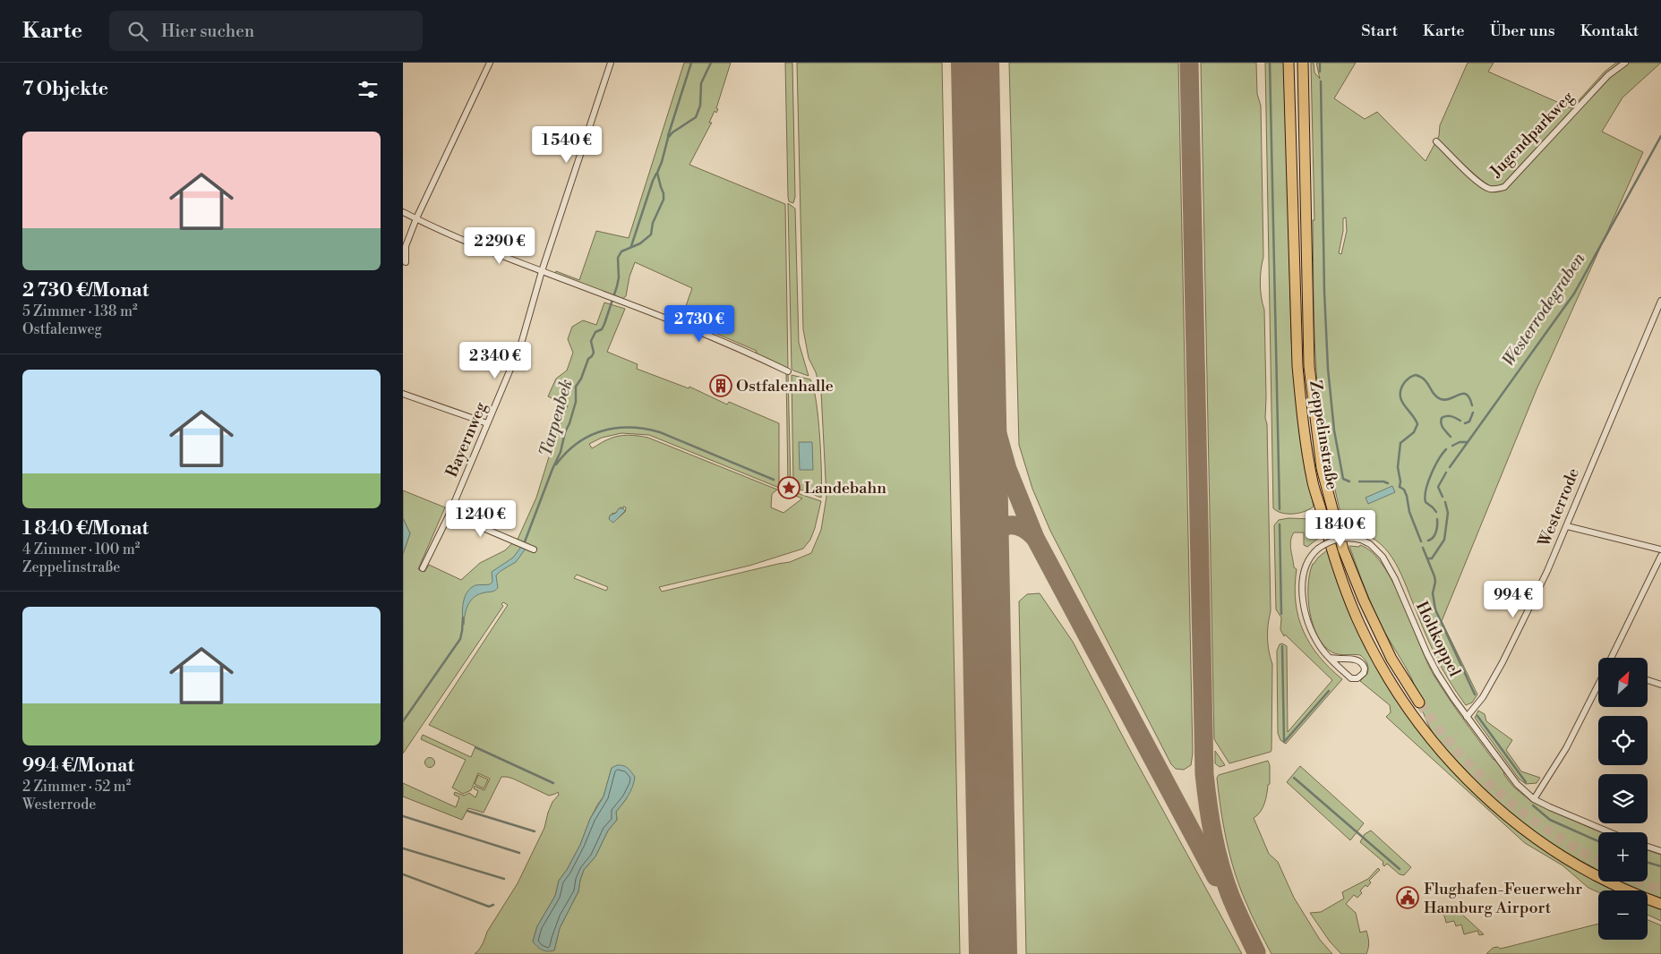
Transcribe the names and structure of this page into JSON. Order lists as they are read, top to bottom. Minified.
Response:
{"streets":{"highway":["Zeppelinstraße"],"street":["Jugendparkweg","Bayernweg","Westerrode","Holtkoppel"]},"crossings":[["Westerrode","Holtkoppel"]],"water":["Westerrodegraben","Tarpenbek"],"places":{"building":["Ostfalenhalle"],"place":["Landebahn"],"public building":["Flughafen-Feuerwehr Hamburg Airport"]},"north":"top right","page":{"header":"Karte","search":"Hier suchen","nav":["Start","Karte","Über uns","Kontakt"],"heading":"7 Objekte","list":[{"name":"2 730 €/Monat","note":"5 Zimmer · 138 m² · Ostfalenweg"},{"name":"1 840 €/Monat","note":"4 Zimmer · 100 m² · Zeppelinstraße"},{"name":"994 €/Monat","note":"2 Zimmer · 52 m² · Westerrode"}],"price":["1 540 €","2 290 €","2 730 €","2 340 €","1 240 €","1 840 €","994 €"],"map_buttons":["+","−"]}}
